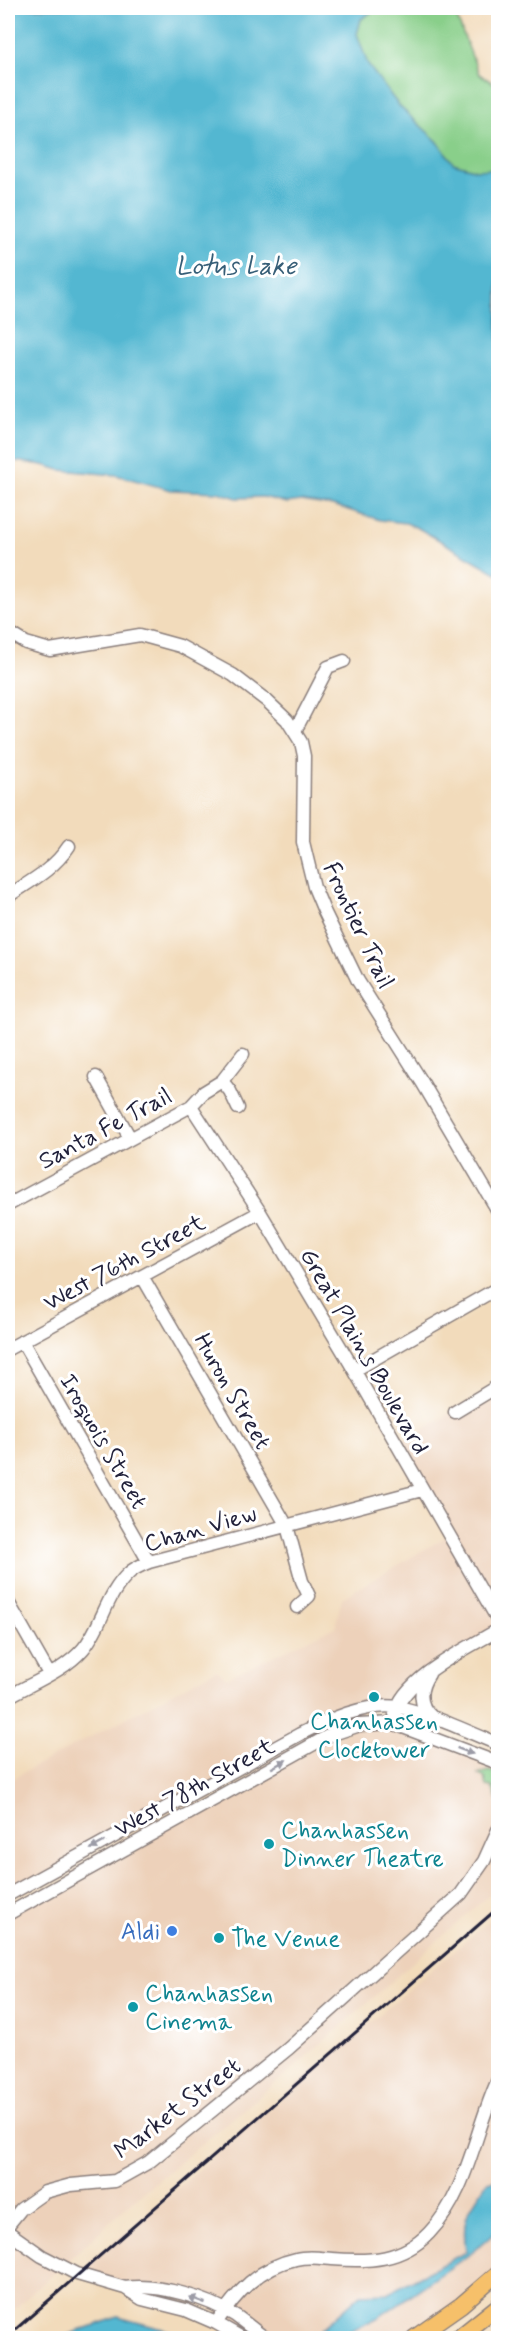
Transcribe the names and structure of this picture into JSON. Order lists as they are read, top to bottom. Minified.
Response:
{"streets":{"street":["Frontier Trail","Santa Fe Trail","West 76th Street","Great Plains Boulevard","Huron Street","Iroquois Street","Chan View","West 78th Street","Market Street"]},"crossings":[["Santa Fe Trail","Great Plains Boulevard"],["West 76th Street","Great Plains Boulevard"],["West 76th Street","Huron Street"],["West 76th Street","Iroquois Street"],["Great Plains Boulevard","Chan View"],["Huron Street","Chan View"],["Iroquois Street","Chan View"]],"water":["Lotus Lake"],"places":["Chanhassen Clocktower","Chanhassen Dinner Theatre","Aldi","The Venue","Chanhassen Cinema"]}
